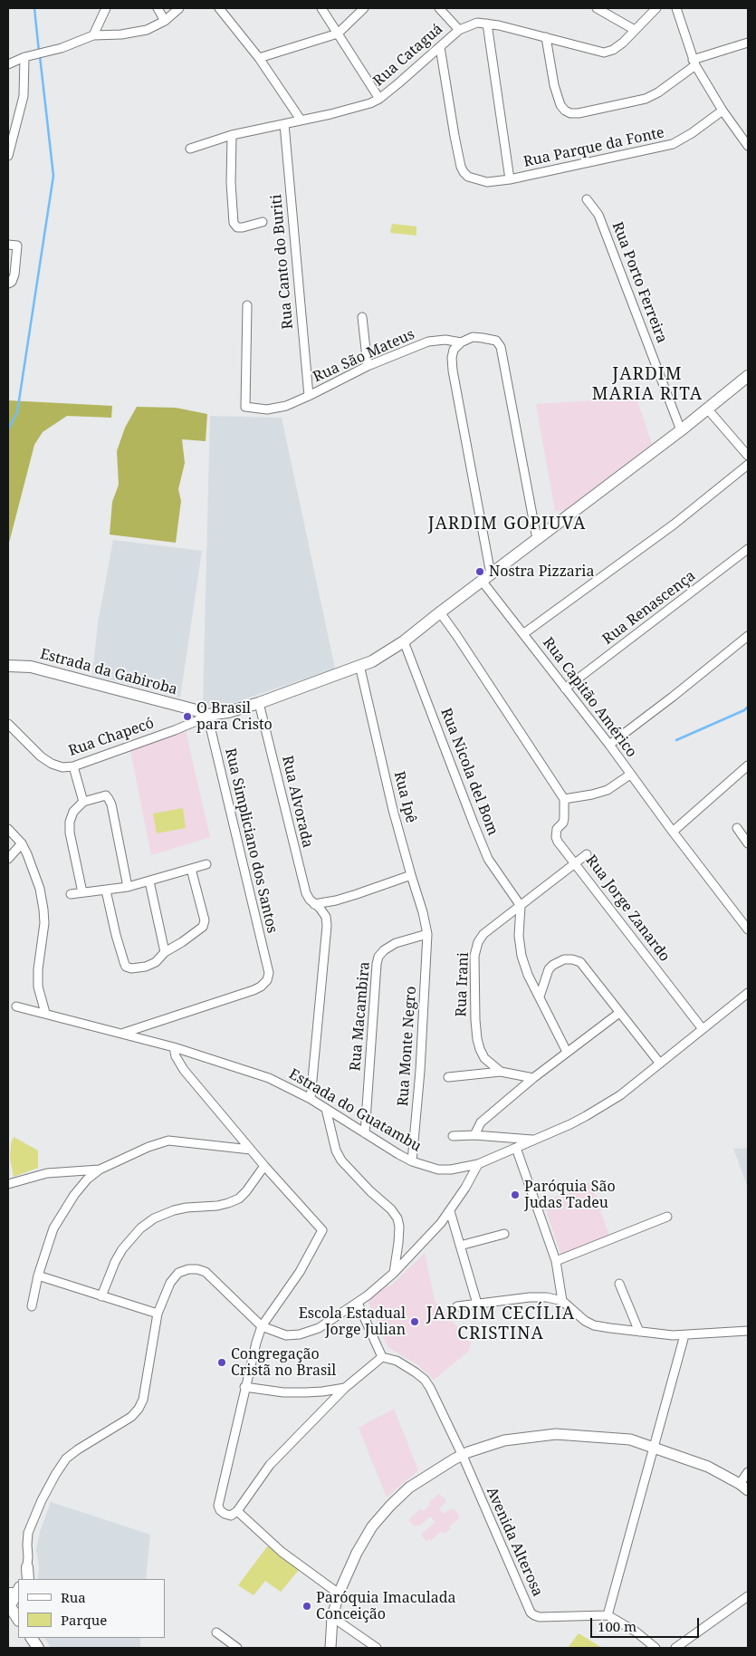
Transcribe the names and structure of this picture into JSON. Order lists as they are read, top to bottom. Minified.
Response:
{"streets":{"main road":["Estrada da Gabiroba"],"street":["Rua Cataguá","Rua Parque da Fonte","Rua Canto do Buriti","Rua Porto Ferreira","Rua São Mateus","Rua Renascença","Rua Capitão Américo","Rua Chapecó","Rua Nicola del Bom","Rua Ipê","Rua Alvorada","Rua Simpliciano dos Santos","Rua Jorge Zanardo","Rua Irani","Rua Macambira","Rua Monte Negro","Estrada do Guatambu","Avenida Alterosa"]},"crossings":[["Rua Cataguá","Rua Parque da Fonte"],["Rua Cataguá","Rua Canto do Buriti"],["Rua Canto do Buriti","Rua São Mateus"],["Rua Porto Ferreira","Estrada da Gabiroba"],["Rua São Mateus","Estrada da Gabiroba"],["Rua Renascença","Rua Capitão Américo"],["Estrada da Gabiroba","Rua Capitão Américo"],["Estrada da Gabiroba","Rua Chapecó"],["Estrada da Gabiroba","Rua Nicola del Bom"],["Estrada da Gabiroba","Rua Ipê"],["Estrada da Gabiroba","Rua Alvorada"],["Estrada da Gabiroba","Rua Simpliciano dos Santos"],["Rua Chapecó","Rua Simpliciano dos Santos"],["Rua Nicola del Bom","Rua Irani"],["Rua Ipê","Rua Macambira"],["Rua Ipê","Rua Monte Negro"],["Rua Alvorada","Estrada do Guatambu"],["Rua Simpliciano dos Santos","Estrada do Guatambu"],["Rua Jorge Zanardo","Rua Irani"],["Rua Jorge Zanardo","Estrada do Guatambu"],["Rua Macambira","Rua Monte Negro"],["Rua Macambira","Estrada do Guatambu"],["Rua Monte Negro","Estrada do Guatambu"]],"districts":["JARDIM MARIA RITA","JARDIM GOPIUVA","JARDIM CECÍLIA CRISTINA"],"places":["Nostra Pizzaria","O Brasil para Cristo","Paróquia São Judas Tadeu","Escola Estadual Jorge Julian","Congregação Cristã no Brasil","Paróquia Imaculada Conceição"],"legend":["Rua","Parque"],"scale_bar":"100 m"}
